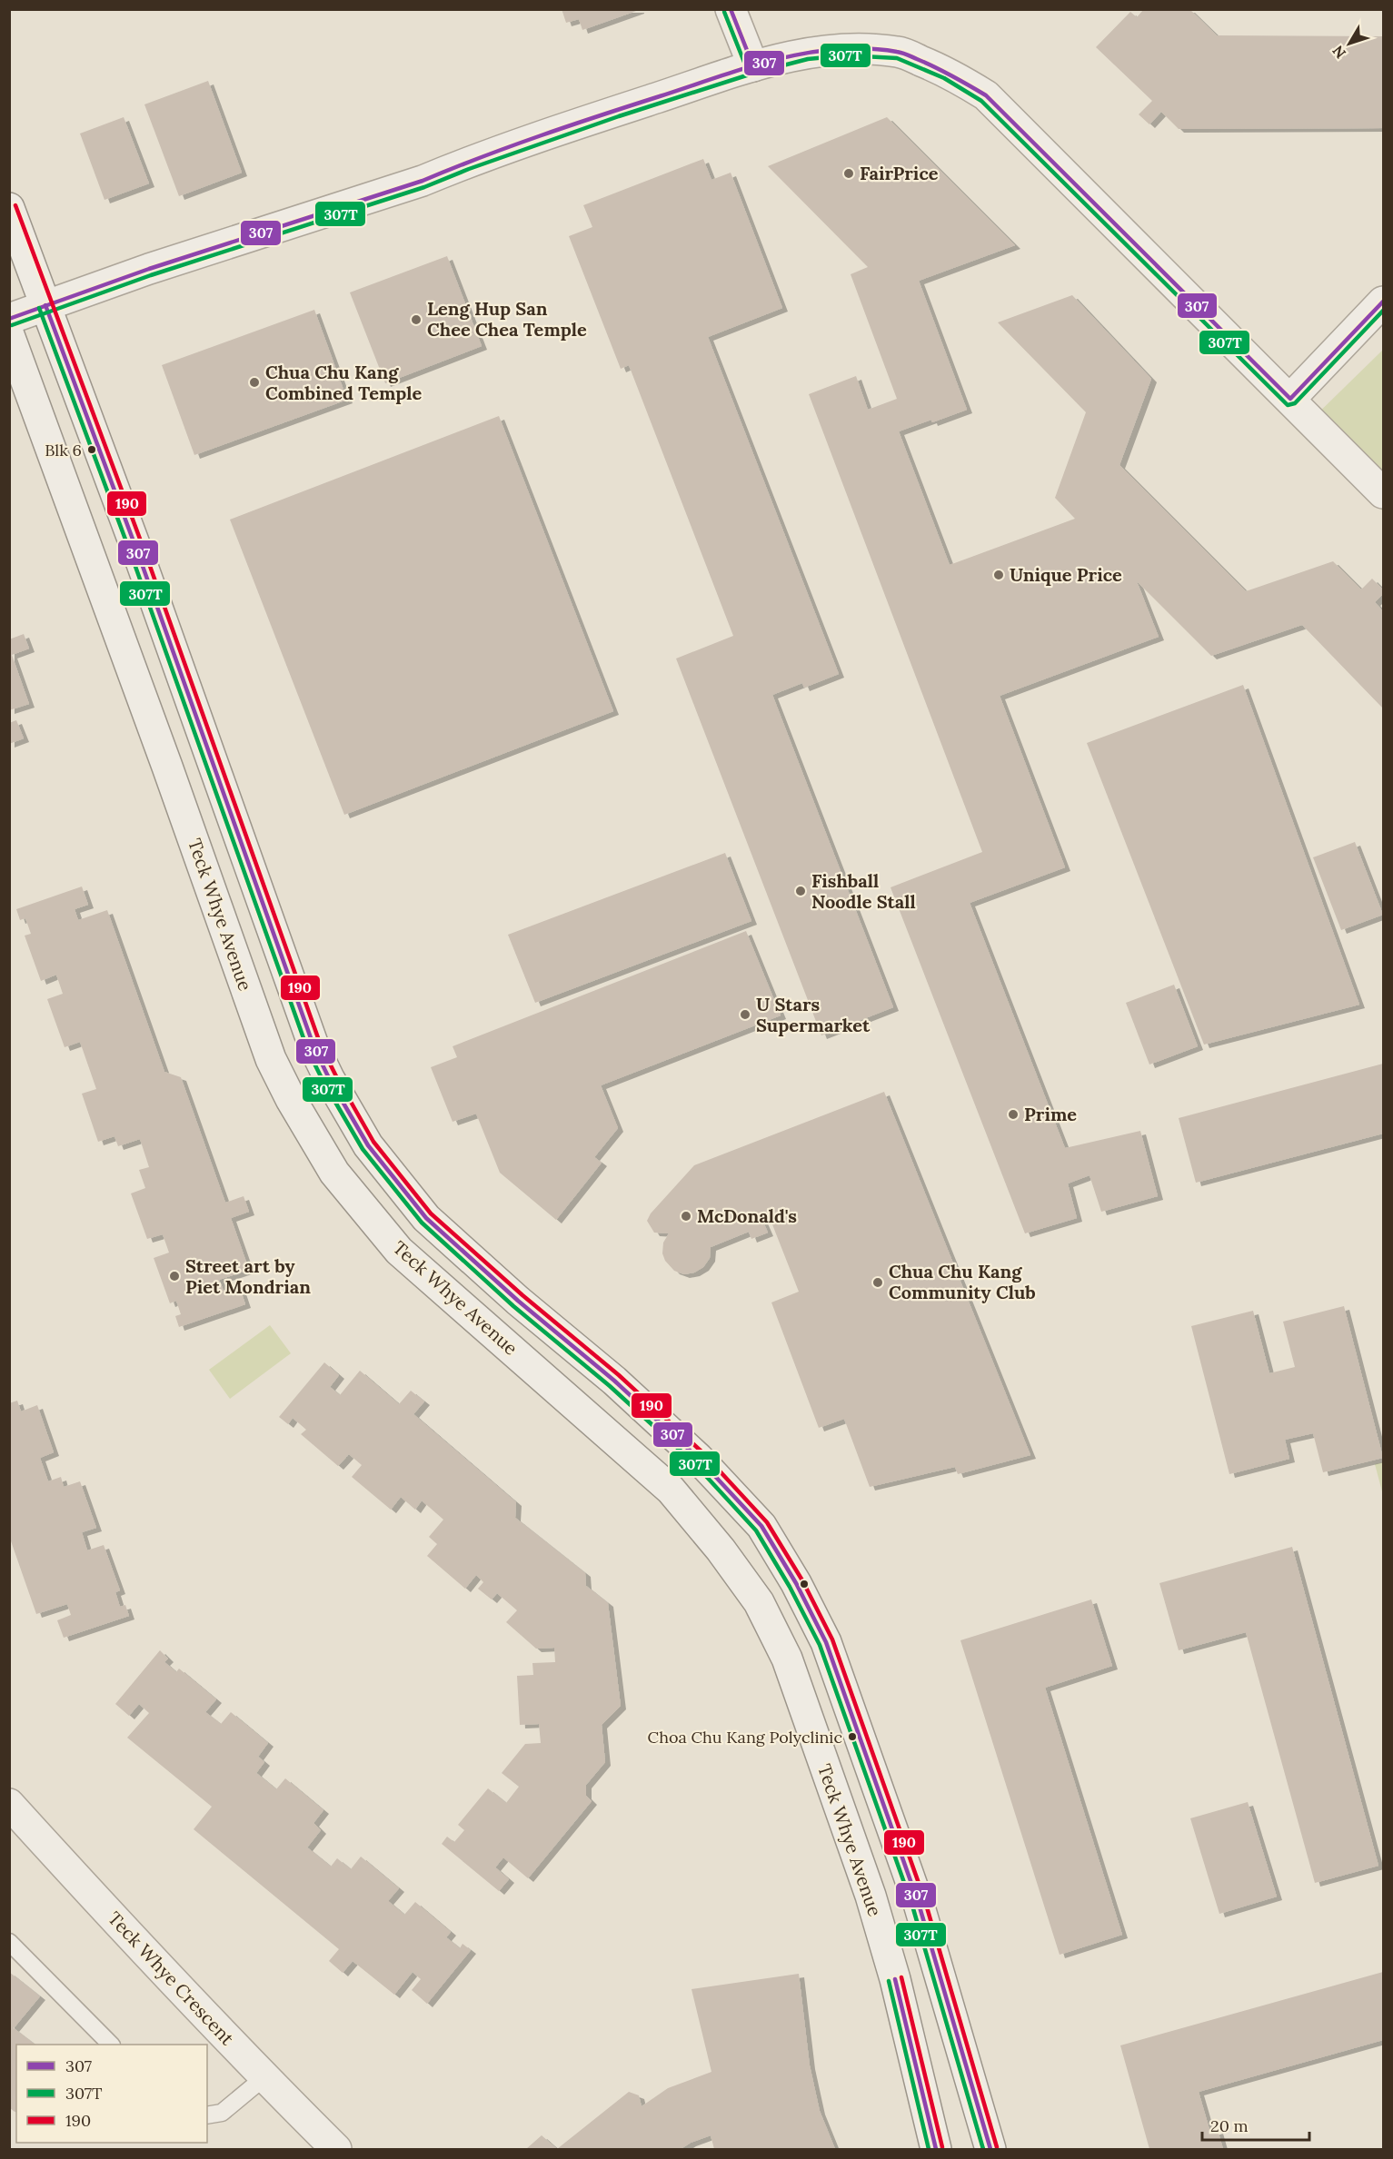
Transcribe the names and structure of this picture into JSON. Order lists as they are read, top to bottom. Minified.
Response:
{"streets":{"main road":["Teck Whye Avenue","Teck Whye Crescent"]},"places":["FairPrice","Leng Hup San Chee Chea Temple","Chua Chu Kang Combined Temple","Blk 6","Unique Price","Fishball Noodle Stall","U Stars Supermarket","Prime","McDonald's","Street art by Piet Mondrian","Chua Chu Kang Community Club","Choa Chu Kang Polyclinic"],"lines":["transit line 307","transit line 307T","transit line 190"],"legend":["307","307T","190"],"scale_bar":"20 m","north":"bottom left"}
